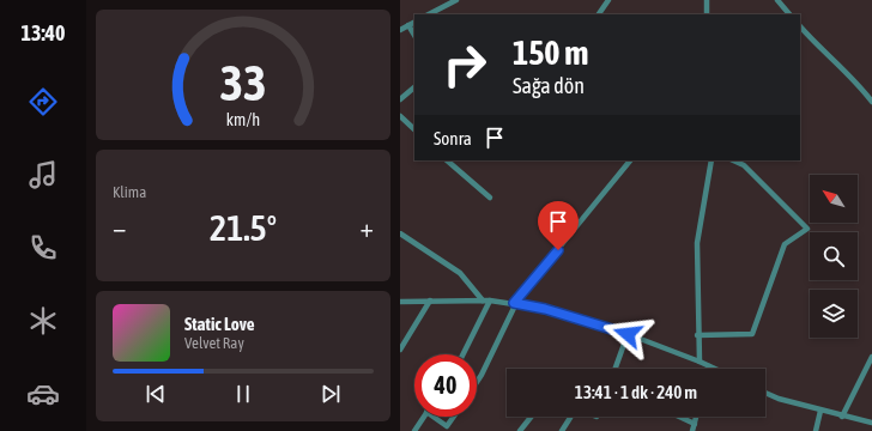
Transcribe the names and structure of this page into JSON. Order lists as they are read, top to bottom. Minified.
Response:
{"north":"top left","page":{"tabs":"13:40","turn":["150 m","Sağa dön"],"then":"Sonra","tile":"Klima","heat":["−","21.5°","+"],"song":["Static Love","Velvet Ray"],"limit":"40","trip":"13:41 · 1 dk · 240 m","gauge":["33","km/h"]}}
